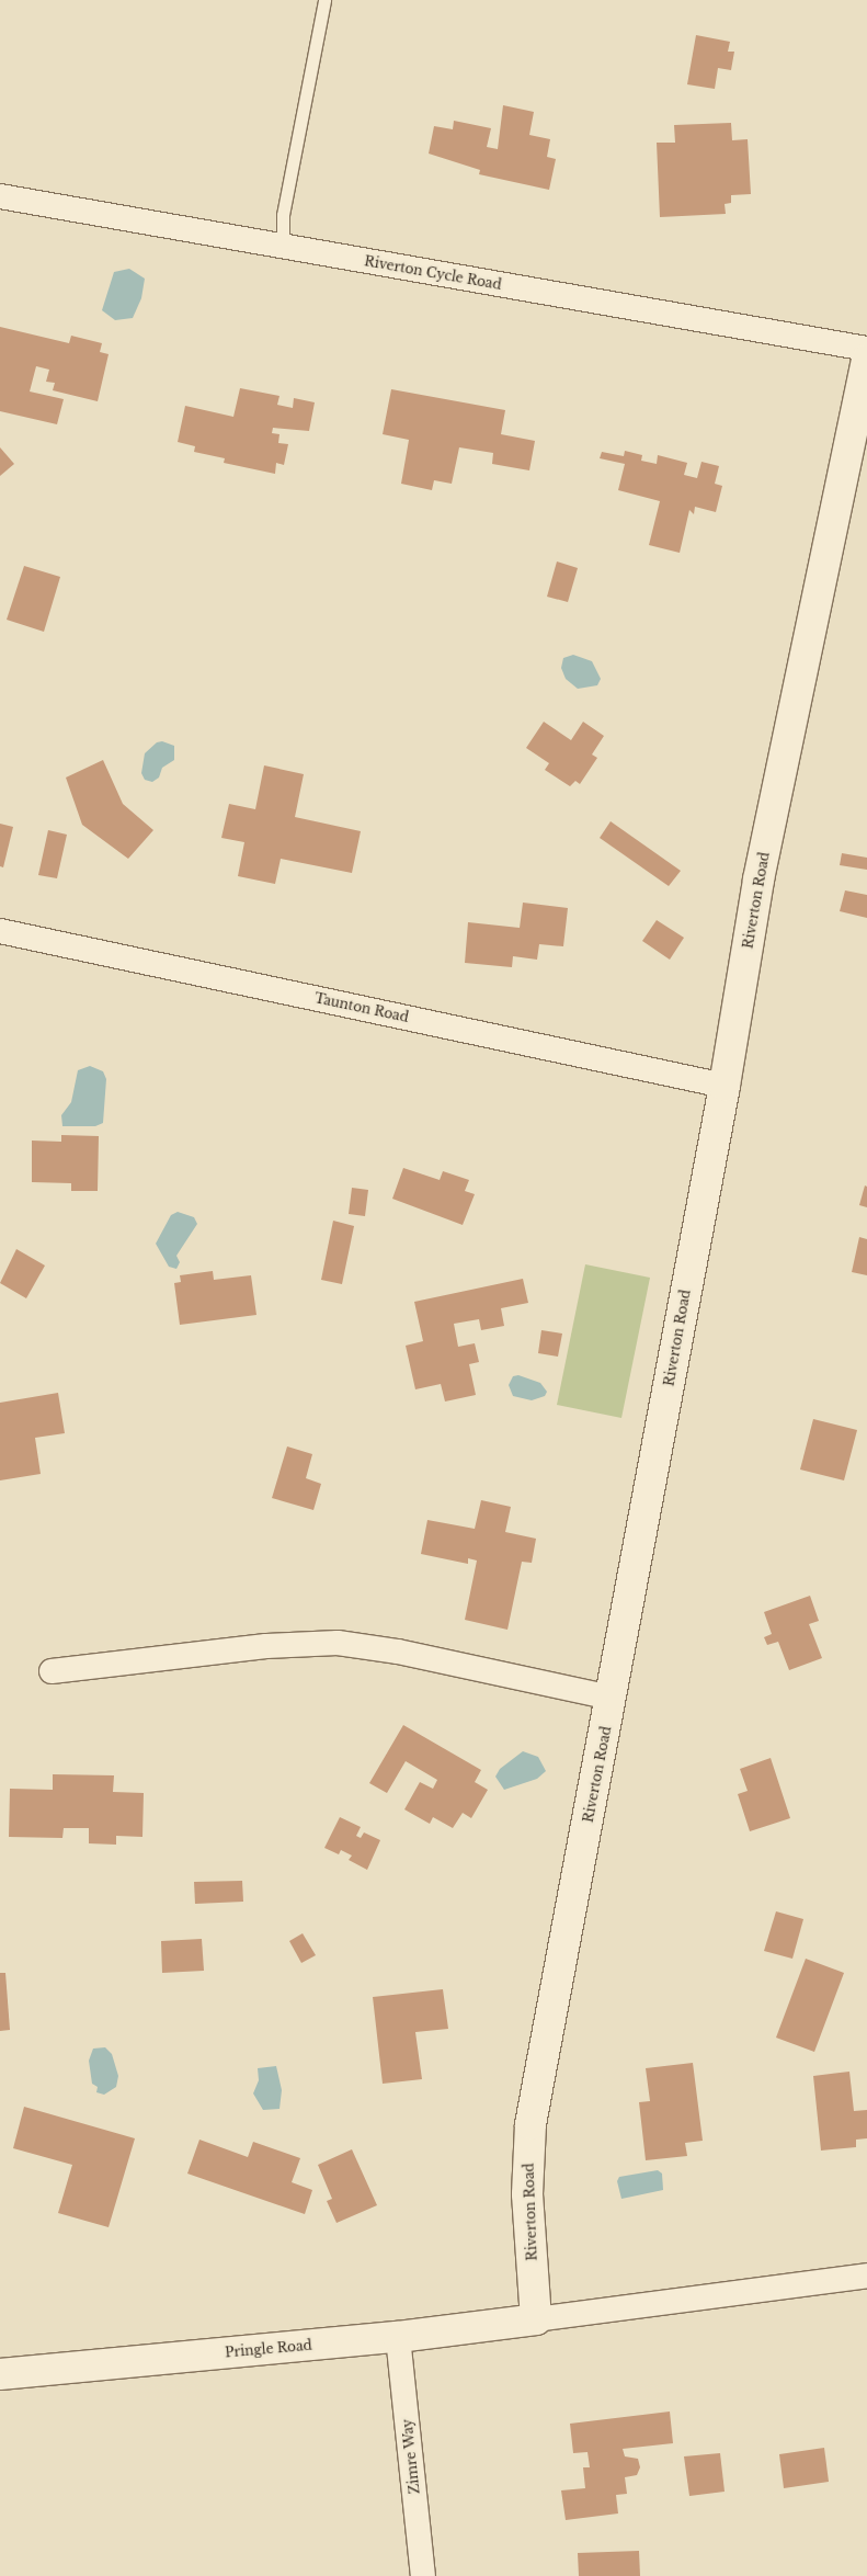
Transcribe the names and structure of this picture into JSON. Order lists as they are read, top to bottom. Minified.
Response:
{"streets":{"street":["Riverton Cycle Road","Riverton Road","Taunton Road","Pringle Road","Zimre Way"]},"crossings":[["Riverton Road","Taunton Road"],["Riverton Road","Pringle Road"],["Pringle Road","Zimre Way"]]}
